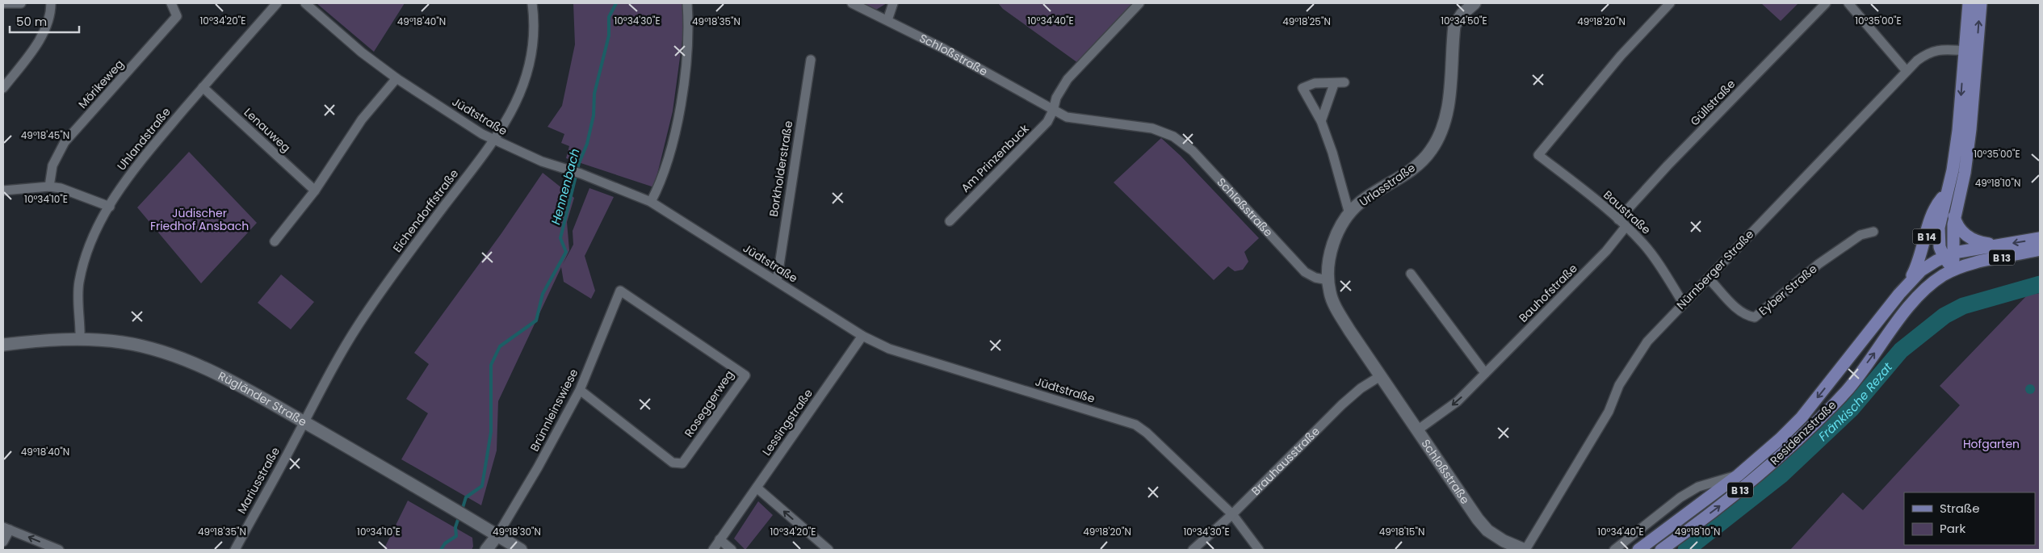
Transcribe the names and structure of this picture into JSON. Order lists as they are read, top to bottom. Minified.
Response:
{"streets":{"main road":["B 14","B 13","Residenzstraße"],"street":["Schloßstraße","Mörikeweg","Güllstraße","Jüdtstraße","Lenauweg","Uhlandstraße","Am Prinzenbuck","Borkholderstraße","Urlasstraße","Eichendorffstraße","Baustraße","Nürnberger Straße","Eyber Straße","Bauhofstraße","Rügländer Straße","Roseggerweg","Brünnleinswiese","Lessingstraße","Brauhausstraße","Mariusstraße"]},"crossings":[["Schloßstraße","Am Prinzenbuck"],["Schloßstraße","Urlasstraße"],["Schloßstraße","Nürnberger Straße"],["Schloßstraße","Bauhofstraße"],["Schloßstraße","Brauhausstraße"],["Güllstraße","Baustraße"],["Jüdtstraße","Borkholderstraße"],["Jüdtstraße","Eichendorffstraße"],["Jüdtstraße","Lessingstraße"],["Jüdtstraße","Brauhausstraße"],["Lenauweg","Uhlandstraße"],["Uhlandstraße","Rügländer Straße"],["Eichendorffstraße","Rügländer Straße"],["Eichendorffstraße","Mariusstraße"],["Baustraße","Nürnberger Straße"],["Baustraße","Bauhofstraße"],["B 14","B 13"],["B 14","Nürnberger Straße"],["B 14","Residenzstraße"],["B 13","Residenzstraße"],["Nürnberger Straße","Eyber Straße"],["Rügländer Straße","Brünnleinswiese"],["Rügländer Straße","Mariusstraße"],["Roseggerweg","Brünnleinswiese"]],"water":["Hennenbach","Fränkische Rezat"],"parks":["Jüdischer Friedhof Ansbach","Hofgarten"],"legend":["Straße","Park"],"scale_bar":"50 m","coordinates":["10°34'20\"E","10°34'30\"E","10°34'40\"E","10°34'50\"E","10°35'00\"E","49°18'40\"N","49°18'35\"N","49°18'25\"N","49°18'20\"N","49°18'45\"N","49°18'10\"N","10°34'10\"E","49°18'30\"N","49°18'15\"N"]}
